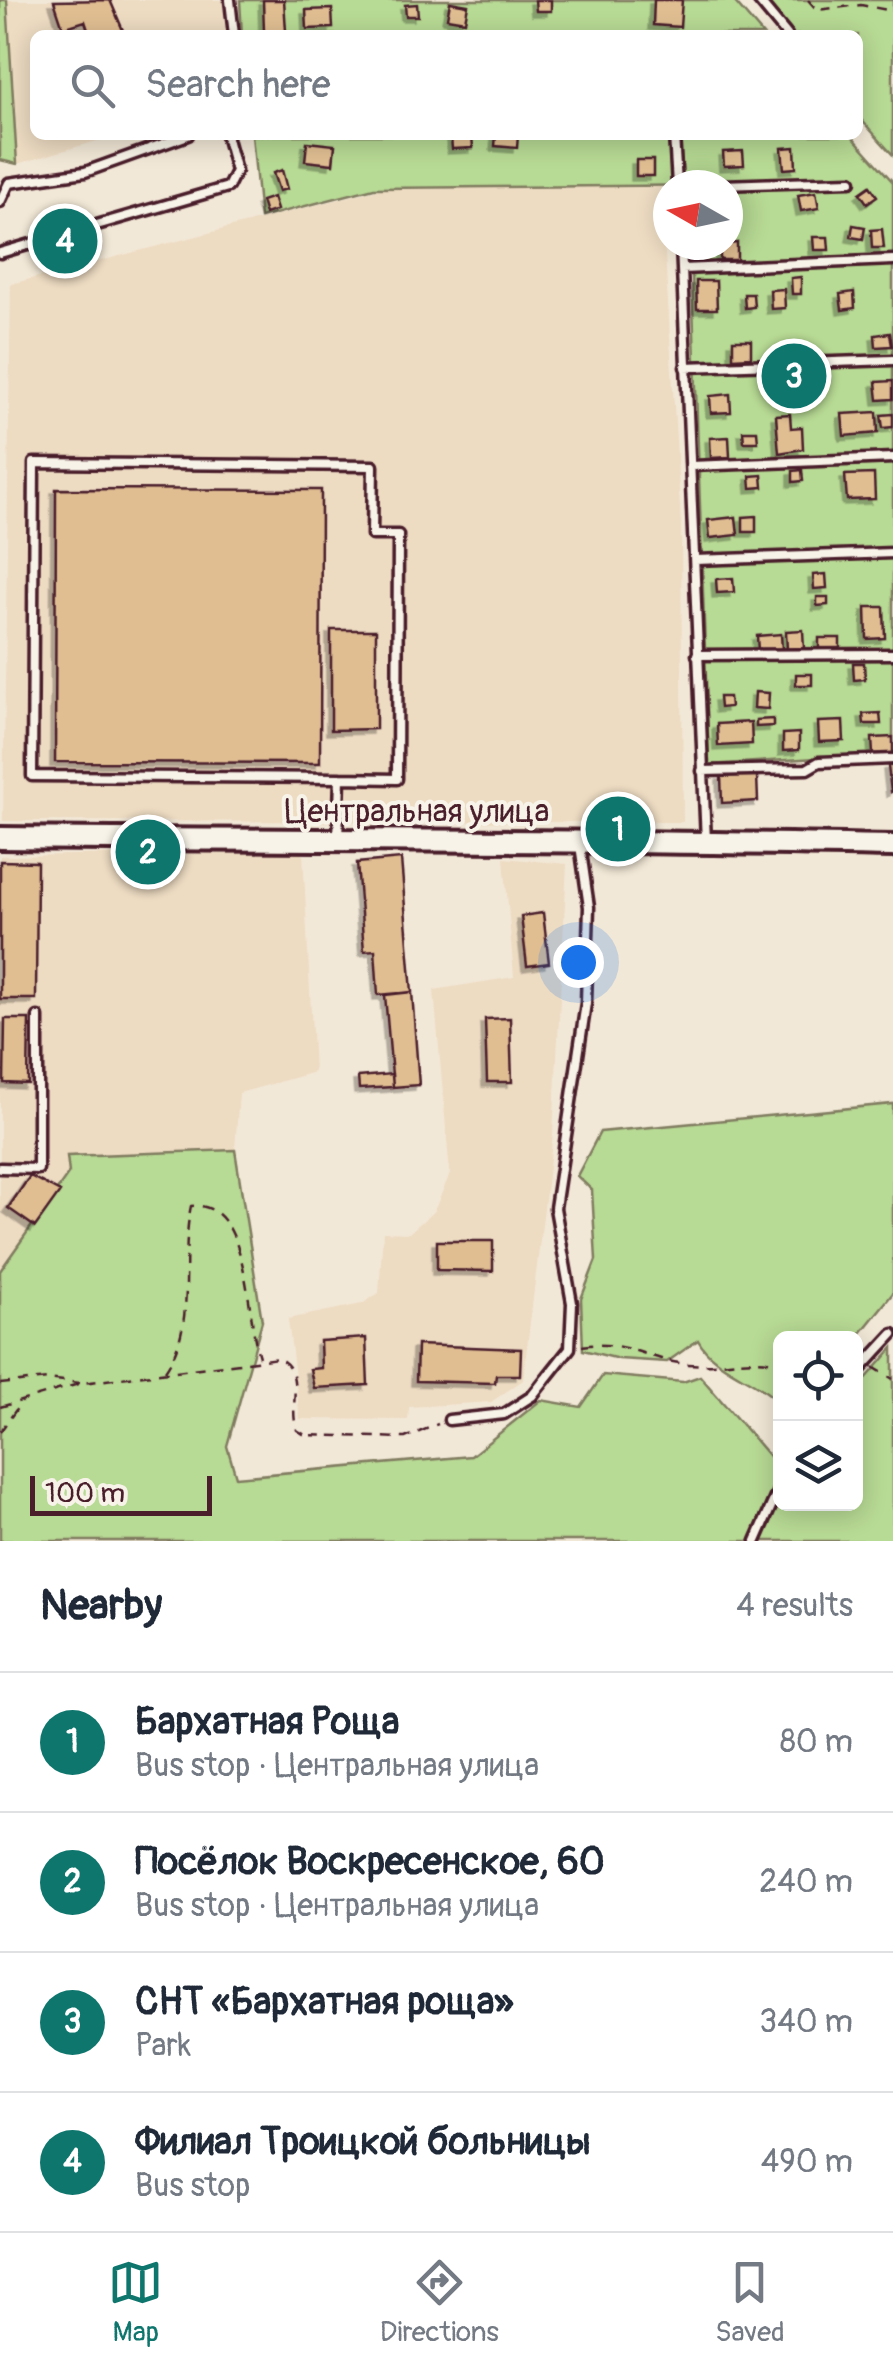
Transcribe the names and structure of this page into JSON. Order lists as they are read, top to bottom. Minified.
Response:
{"streets":{"main road":["Центральная улица"]},"scale_bar":"100 m","north":"left","page":{"search":"Search here","pins":["4","3","1","2"],"scale":"100 m","heading":["Nearby","4 results"],"list":[{"mark":"1","name":"Бархатная Роща","note":"Bus stop · Центральная улица","value":"80 m"},{"mark":"2","name":"Посёлок Воскресенское, 60","note":"Bus stop · Центральная улица","value":"240 m"},{"mark":"3","name":"СНТ «Бархатная роща»","note":"Park","value":"340 m"},{"mark":"4","name":"Филиал Троицкой больницы","note":"Bus stop","value":"490 m"}],"nav":["Map","Directions","Saved"]}}
